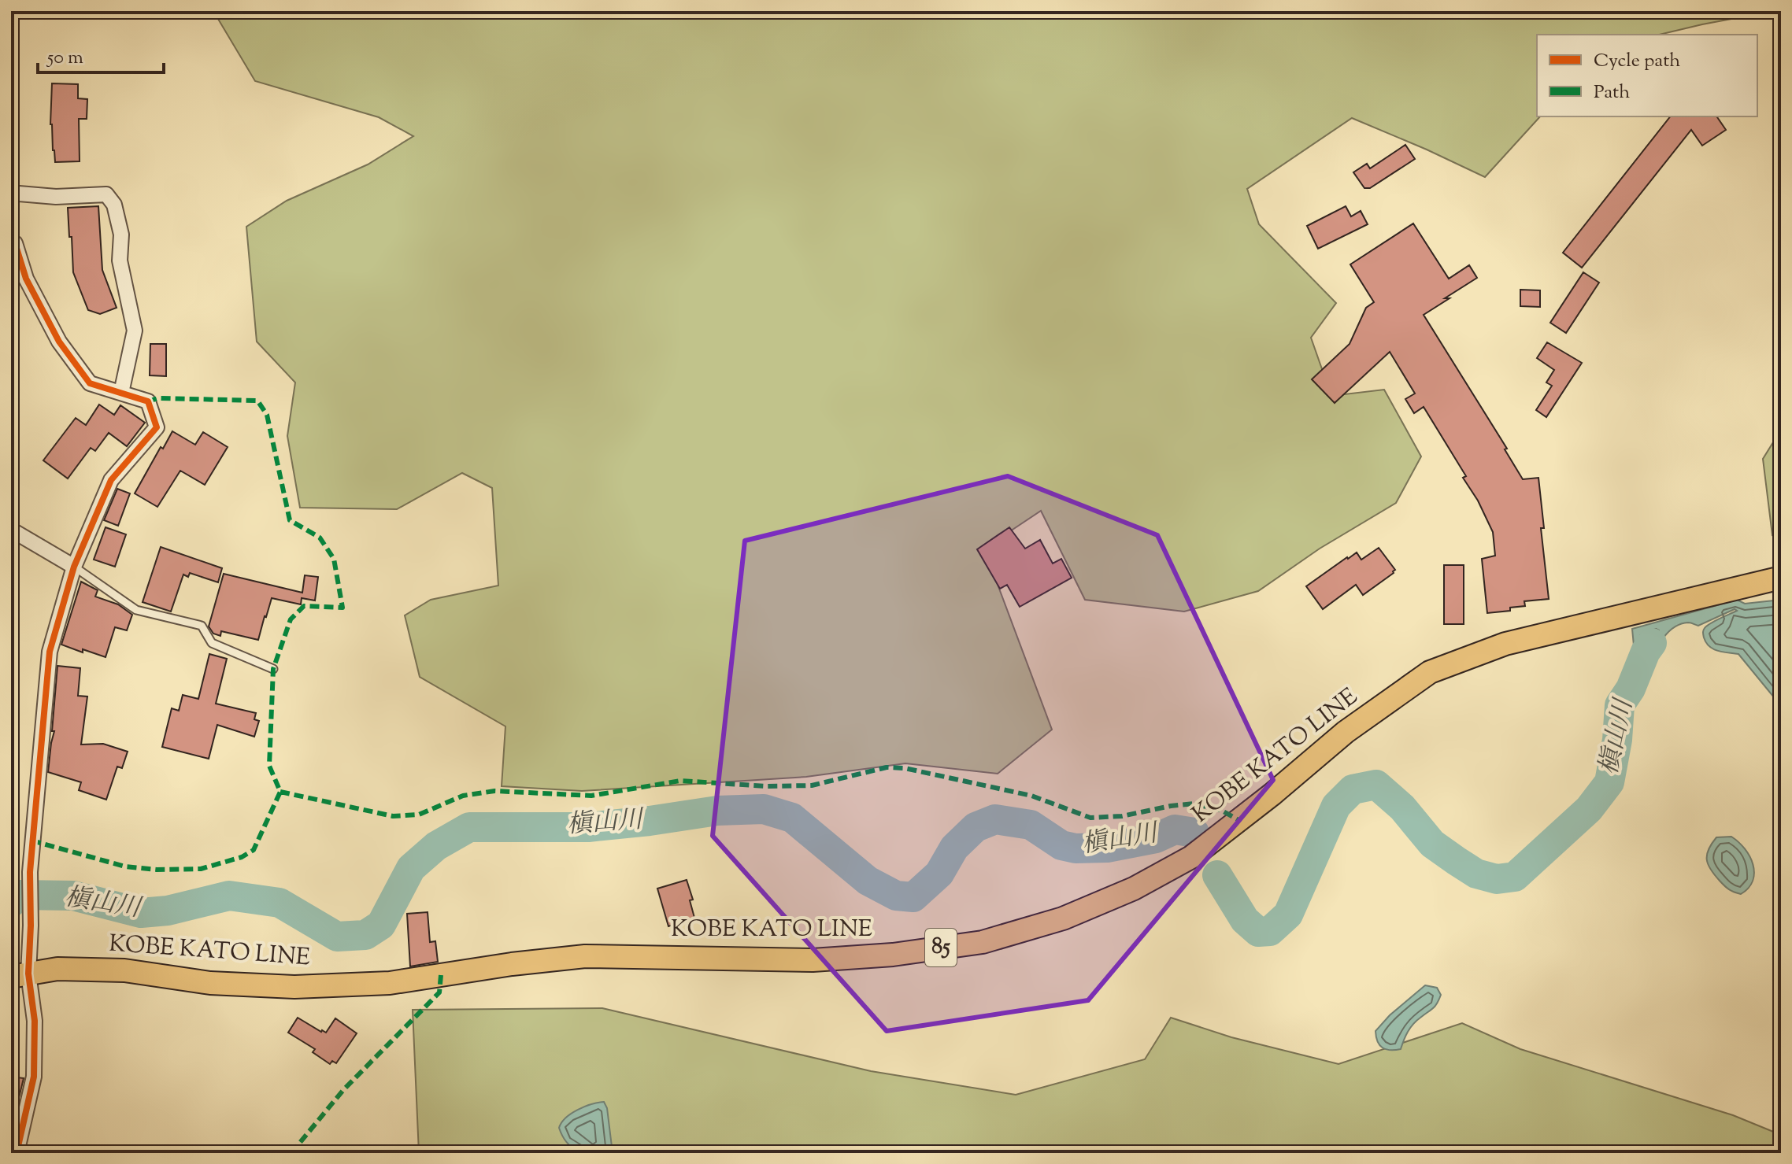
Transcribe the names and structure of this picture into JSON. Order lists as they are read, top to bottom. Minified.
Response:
{"streets":{"main road":["KOBE KATO LINE","85"]},"water":["槇山川"],"legend":["Cycle path","Path"],"scale_bar":"50 m"}
